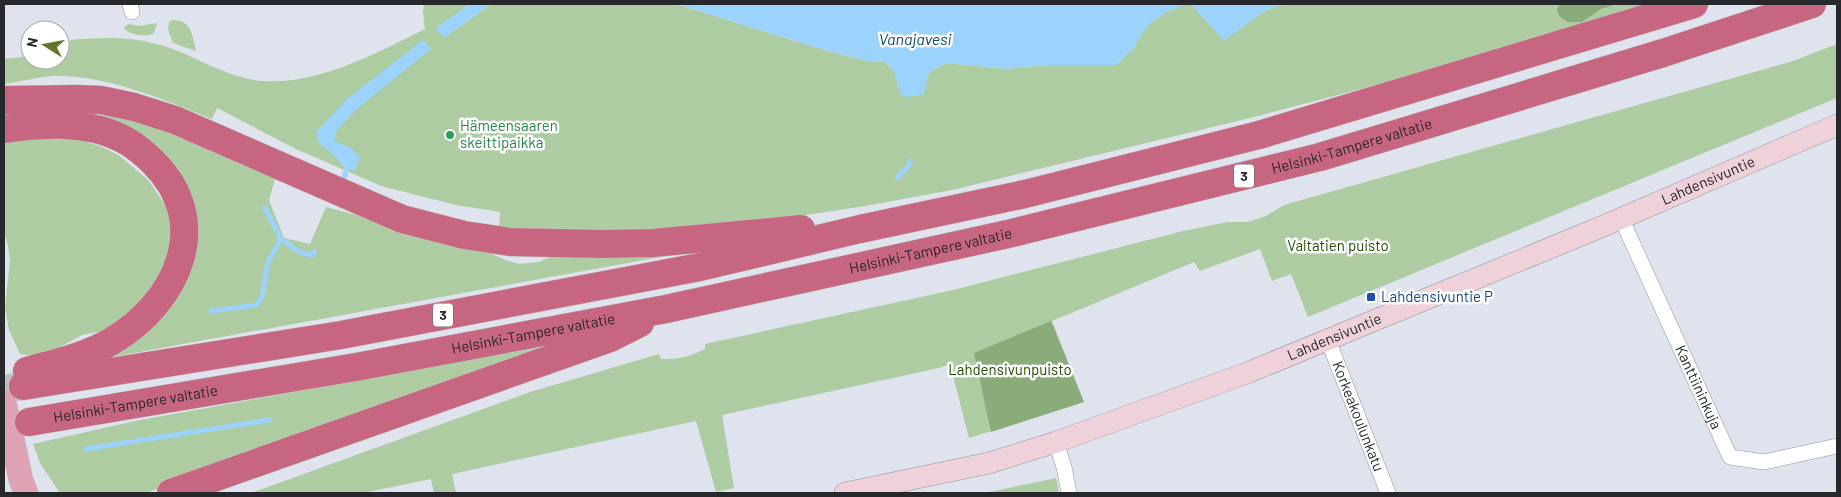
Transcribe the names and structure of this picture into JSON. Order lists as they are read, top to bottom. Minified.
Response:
{"streets":{"highway":["Helsinki-Tampere valtatie","3"],"main road":["Lahdensivuntie"],"street":["Kanttiininkuja","Korkeakoulunkatu"]},"crossings":[["Lahdensivuntie","Kanttiininkuja"],["Lahdensivuntie","Korkeakoulunkatu"]],"water":["Vanajavesi"],"parks":["Valtatien puisto","Lahdensivunpuisto"],"places":{"other":["Hämeensaaren skeittipaikka"],"transit":["Lahdensivuntie P"]},"north":"left"}
